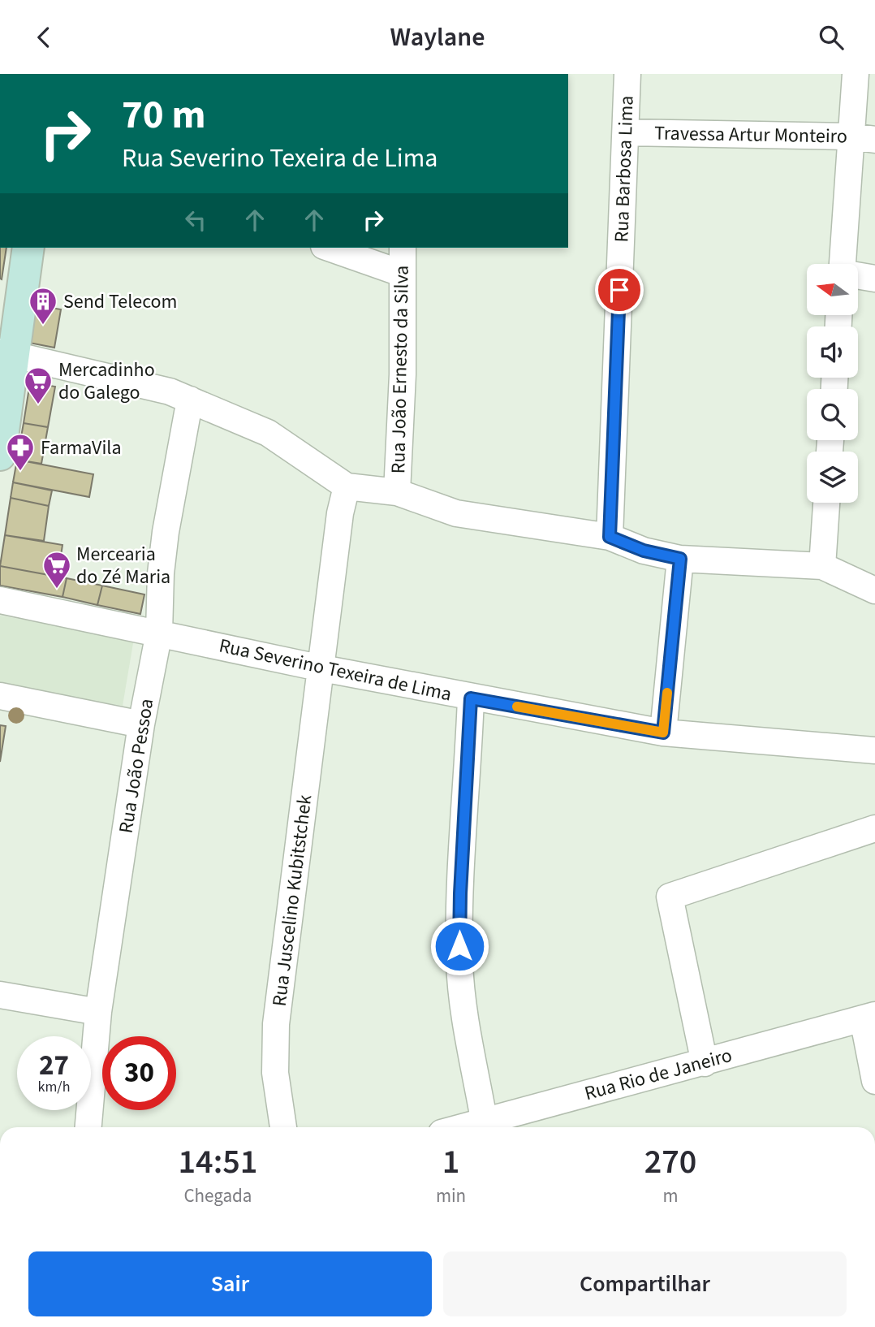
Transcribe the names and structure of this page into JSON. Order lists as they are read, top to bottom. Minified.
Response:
{"streets":{"street":["Travessa Artur Monteiro","Rua Barbosa Lima","Rua João Ernesto da Silva","Rua Severino Texeira de Lima","Rua João Pessoa","Rua Juscelino Kubitstchek","Rua Rio de Janeiro"]},"crossings":[["Travessa Artur Monteiro","Rua Barbosa Lima"],["Rua Severino Texeira de Lima","Rua João Pessoa"],["Rua Severino Texeira de Lima","Rua Juscelino Kubitstchek"]],"places":{"building":["Send Telecom"],"supermarket":["Mercadinho do Galego","Mercearia do Zé Maria"],"pharmacy":["FarmaVila"]},"north":"left","page":{"header":"Waylane","turn":["70 m","Rua Severino Texeira de Lima"],"speed":"27 km/h","limit":"30","eta":["14:51","Chegada","1","min","270","m"],"buttons":["Sair","Compartilhar"]}}
